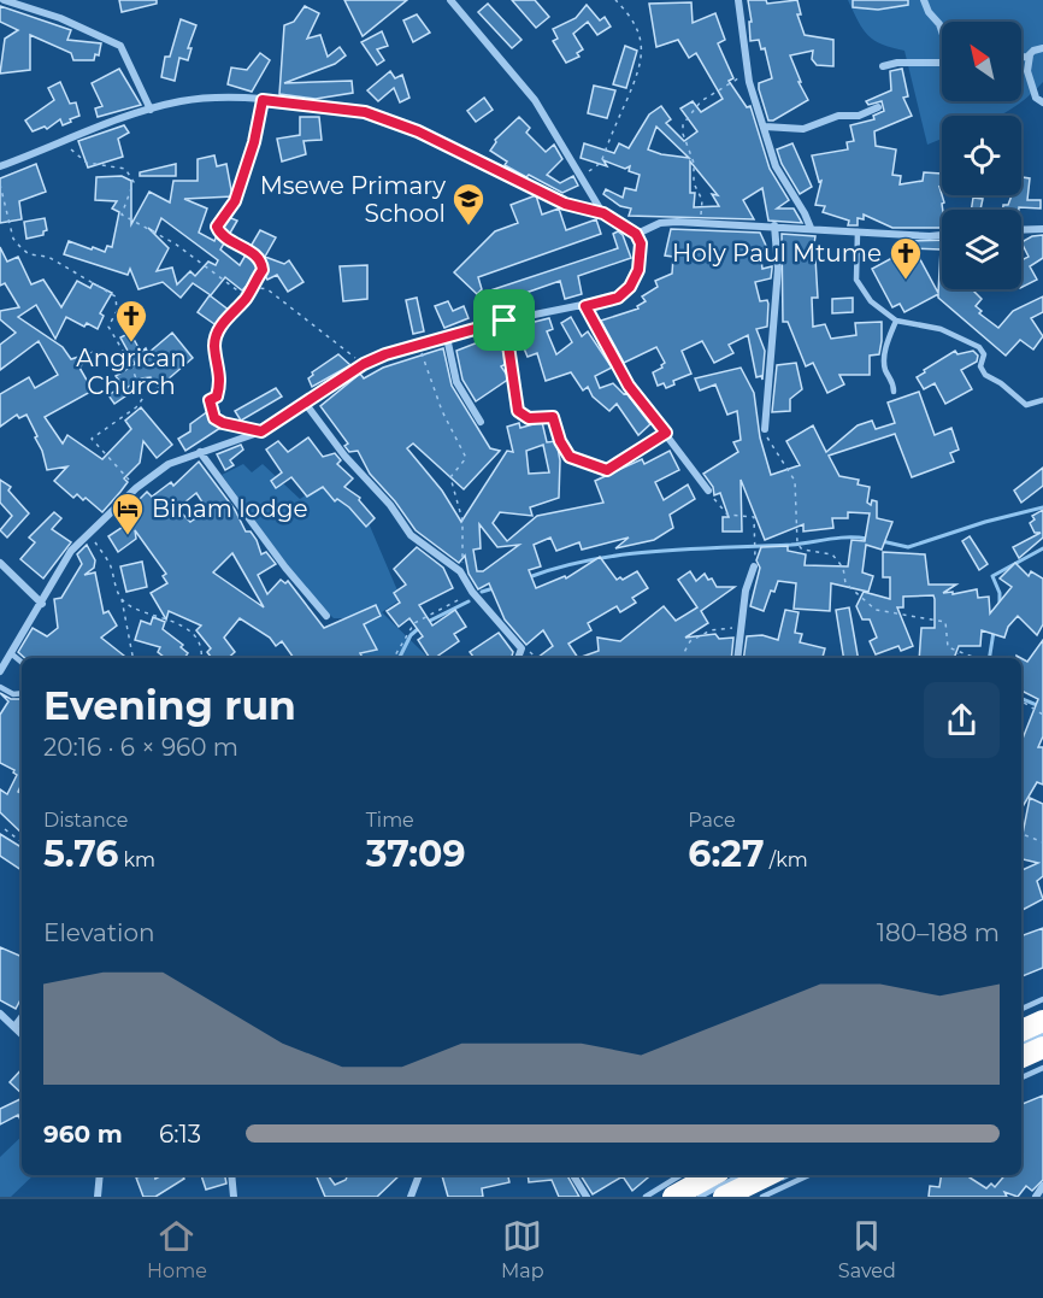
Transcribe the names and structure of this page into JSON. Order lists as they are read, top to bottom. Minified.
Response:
{"places":{"school or university":["Msewe Primary School"],"church":["Holy Paul Mtume","Angrican Church"],"hotel":["Binam lodge"]},"north":"top left","page":{"heading":["Evening run","20:16 · 6 × 960 m"],"stats":[["Distance","5.76 km"],["Time","37:09"],["Pace","6:27 /km"]],"chart":["Elevation","180–188 m"],"list":[{"name":"960 m","note":"6:13"}],"tabs":["Home","Map","Saved"]}}
